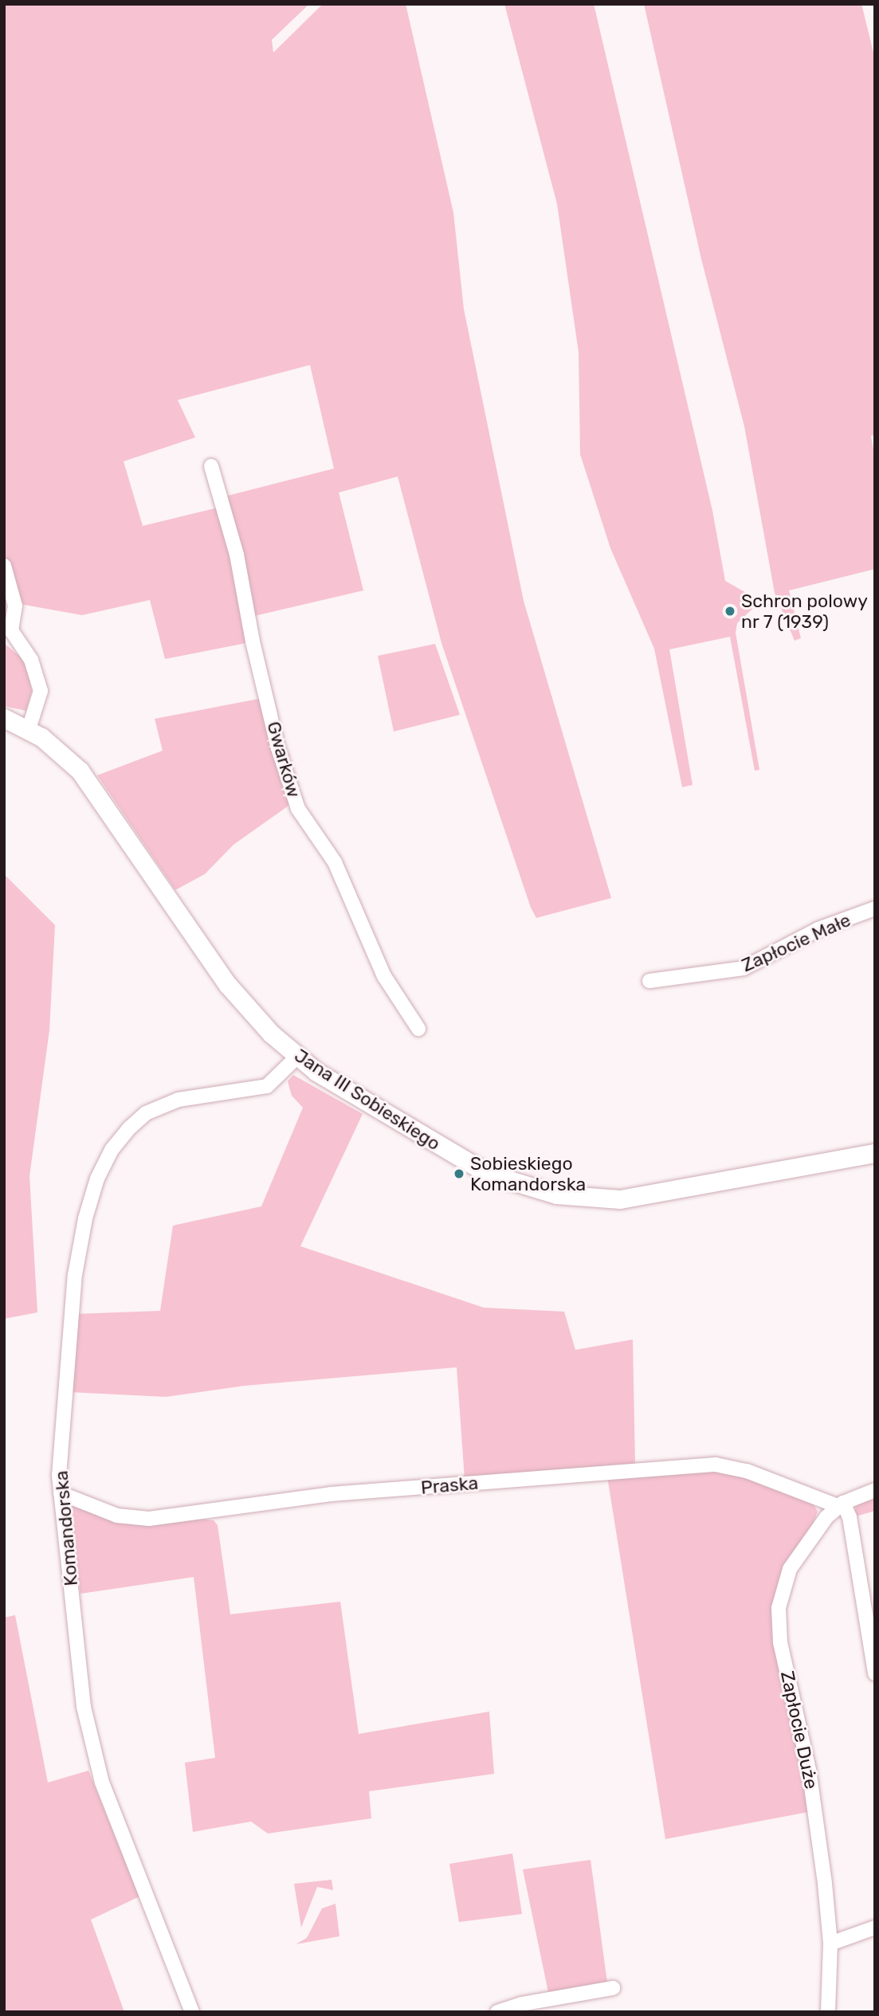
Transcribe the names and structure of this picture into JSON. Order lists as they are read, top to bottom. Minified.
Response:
{"streets":{"street":["Gwarków","Zapłocie Małe","Jana III Sobieskiego","Praska","Komandorska","Zapłocie Duże"]},"crossings":[["Jana III Sobieskiego","Komandorska"],["Praska","Komandorska"],["Praska","Zapłocie Duże"]],"places":["Schron polowy nr 7 (1939)","Sobieskiego Komandorska"]}
